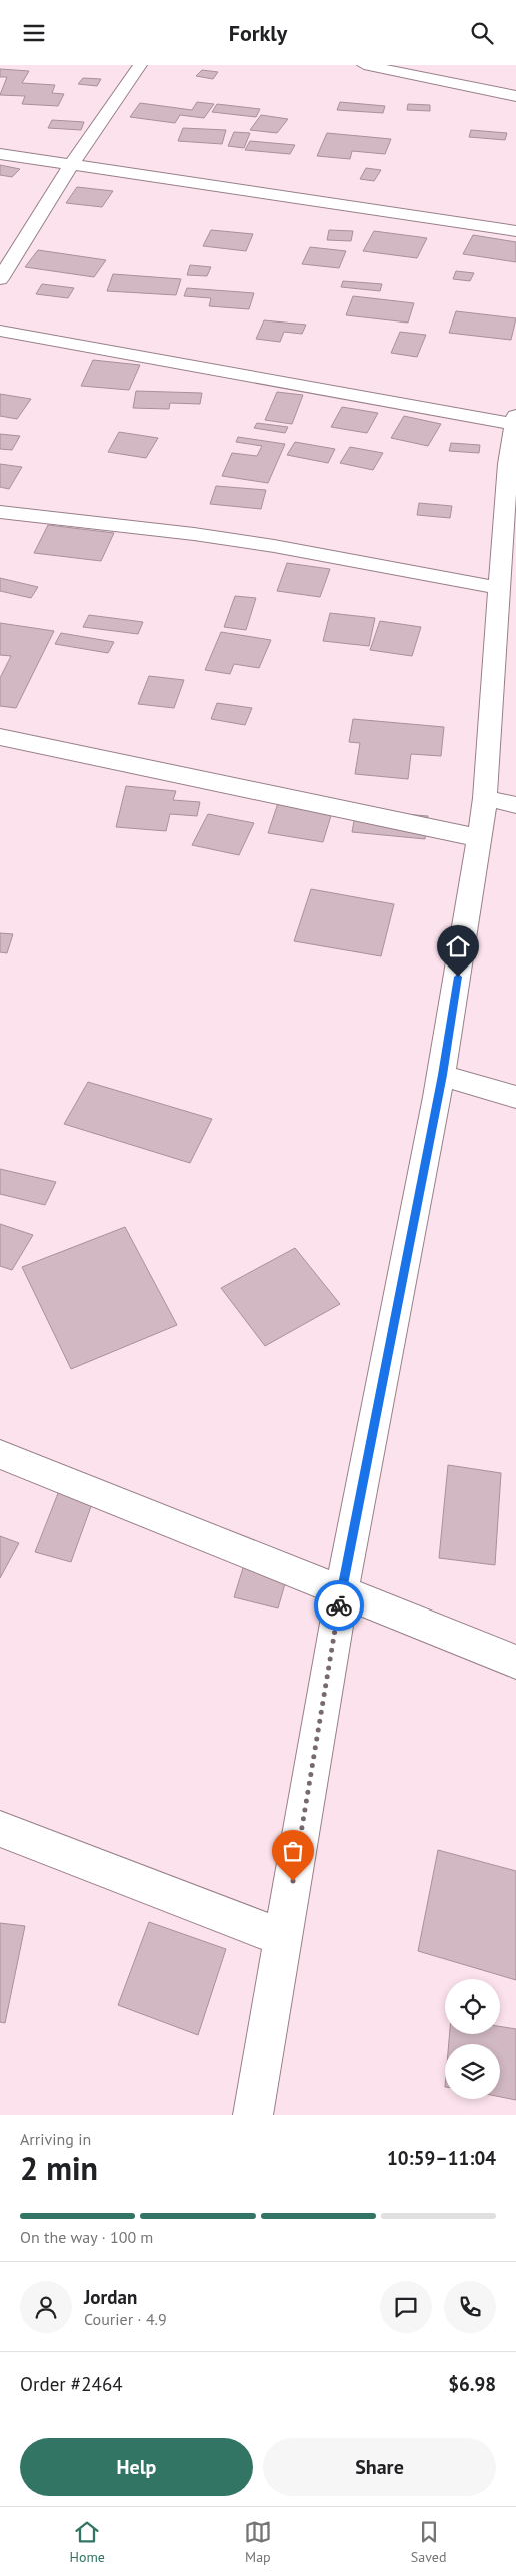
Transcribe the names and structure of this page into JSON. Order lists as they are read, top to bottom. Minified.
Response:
{"page":{"header":"Forkly","heading":["2 min","Arriving in","10:59–11:04"],"panel":["Jordan","Courier · 4.9","Order #2464","$6.98"],"bar":"On the way · 100 m","buttons":["Help","Share"],"tabs":["Home","Map","Saved"]}}
